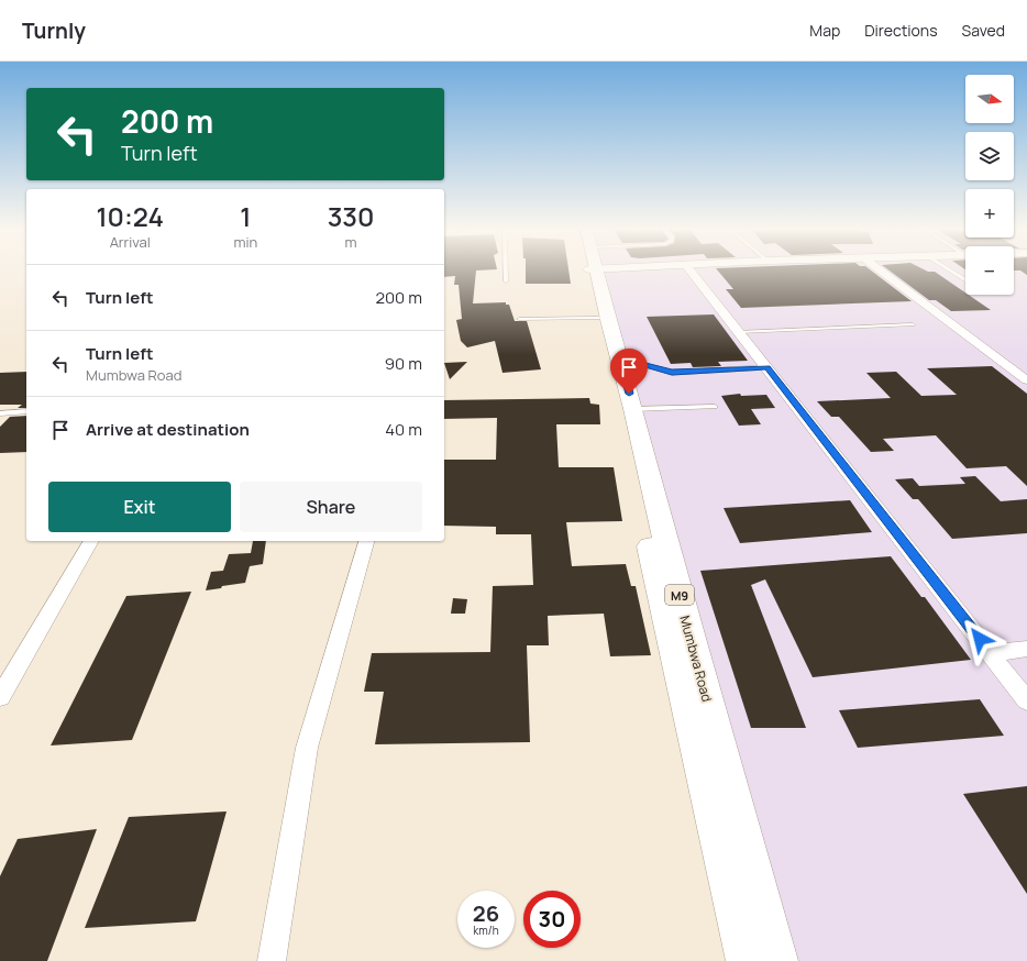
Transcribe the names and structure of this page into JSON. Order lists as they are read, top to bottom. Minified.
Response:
{"streets":{"main road":["M9","Mumbwa Road"]},"north":"right","page":{"header":"Turnly","nav":["Map","Directions","Saved"],"map_buttons":["+","−"],"turn":["200 m","Turn left"],"eta":["10:24","Arrival","1","min","330","m"],"list":[{"name":"Turn left","value":"200 m"},{"name":"Turn left","note":"Mumbwa Road","value":"90 m"},{"name":"Arrive at destination","value":"40 m"}],"buttons":["Exit","Share"],"speed":"26 km/h","limit":"30"}}
